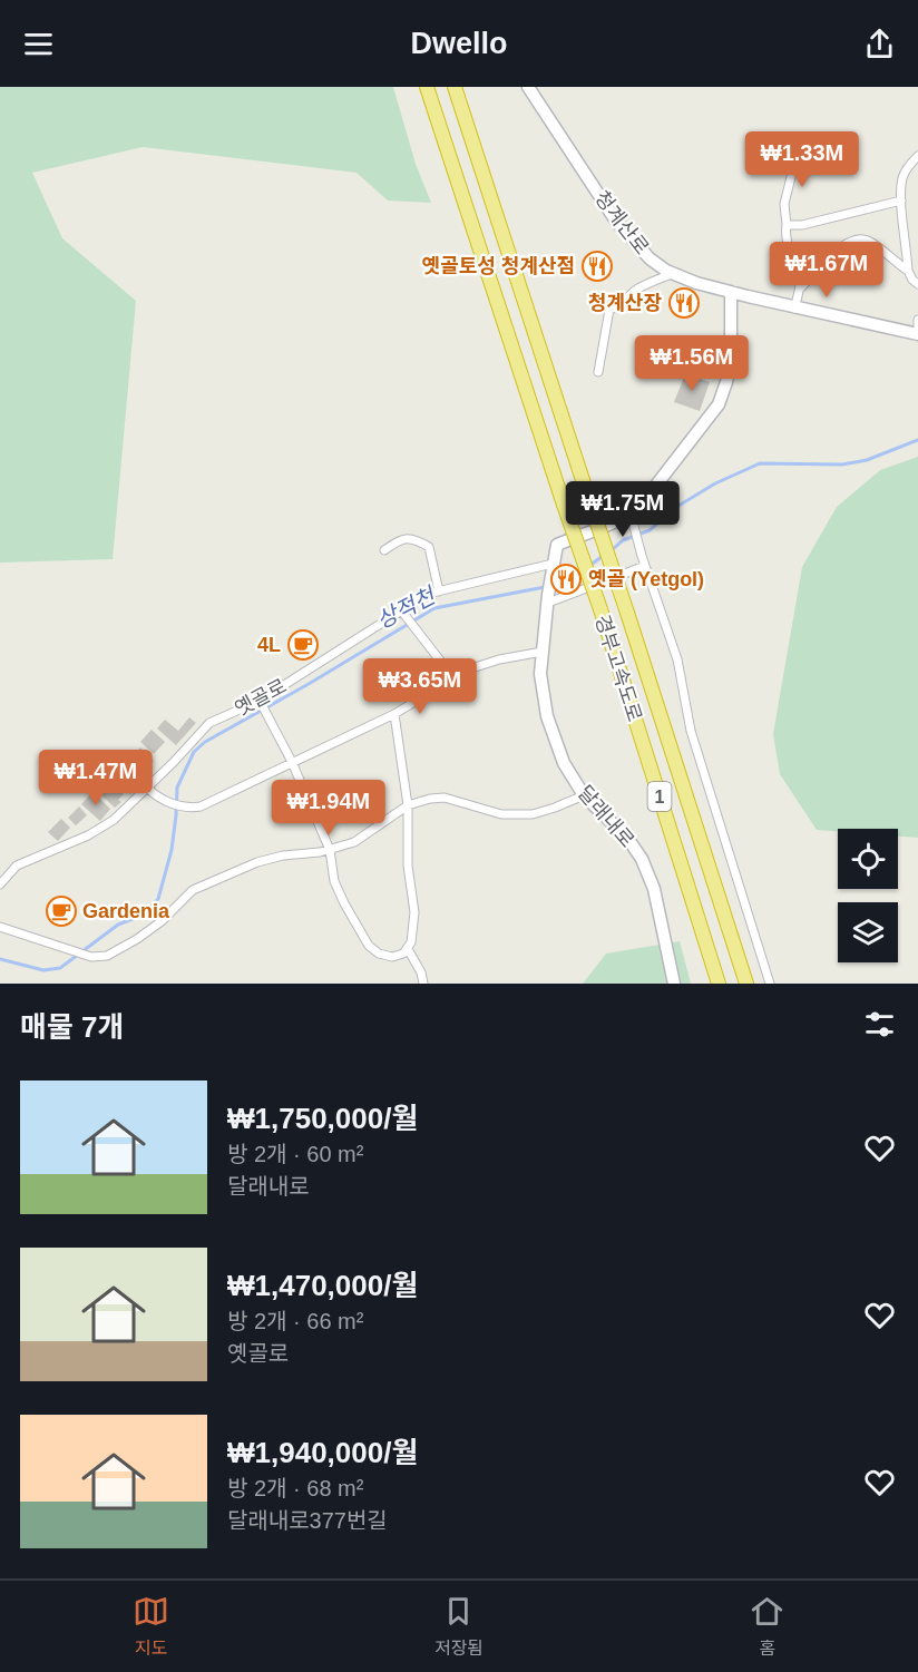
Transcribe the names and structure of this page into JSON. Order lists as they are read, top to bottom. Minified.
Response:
{"streets":{"highway":["경부고속도로","1"],"street":["청계산로","옛골로","달래내로"]},"crossings":[["청계산로","달래내로"],["옛골로","달래내로"]],"water":["상적천"],"places":{"restaurant":["옛골토성 청계산점","청계산장","옛골 (Yetgol)"],"cafe":["4L","Gardenia"]},"page":{"header":"Dwello","price":["₩1.33M","₩1.67M","₩1.56M","₩1.75M","₩3.65M","₩1.47M","₩1.94M"],"heading":"매물 7개","list":[{"name":"₩1,750,000/월","note":"방 2개 · 60 m² · 달래내로"},{"name":"₩1,470,000/월","note":"방 2개 · 66 m² · 옛골로"},{"name":"₩1,940,000/월","note":"방 2개 · 68 m² · 달래내로377번길"}],"tabs":["지도","저장됨","홈"]}}
